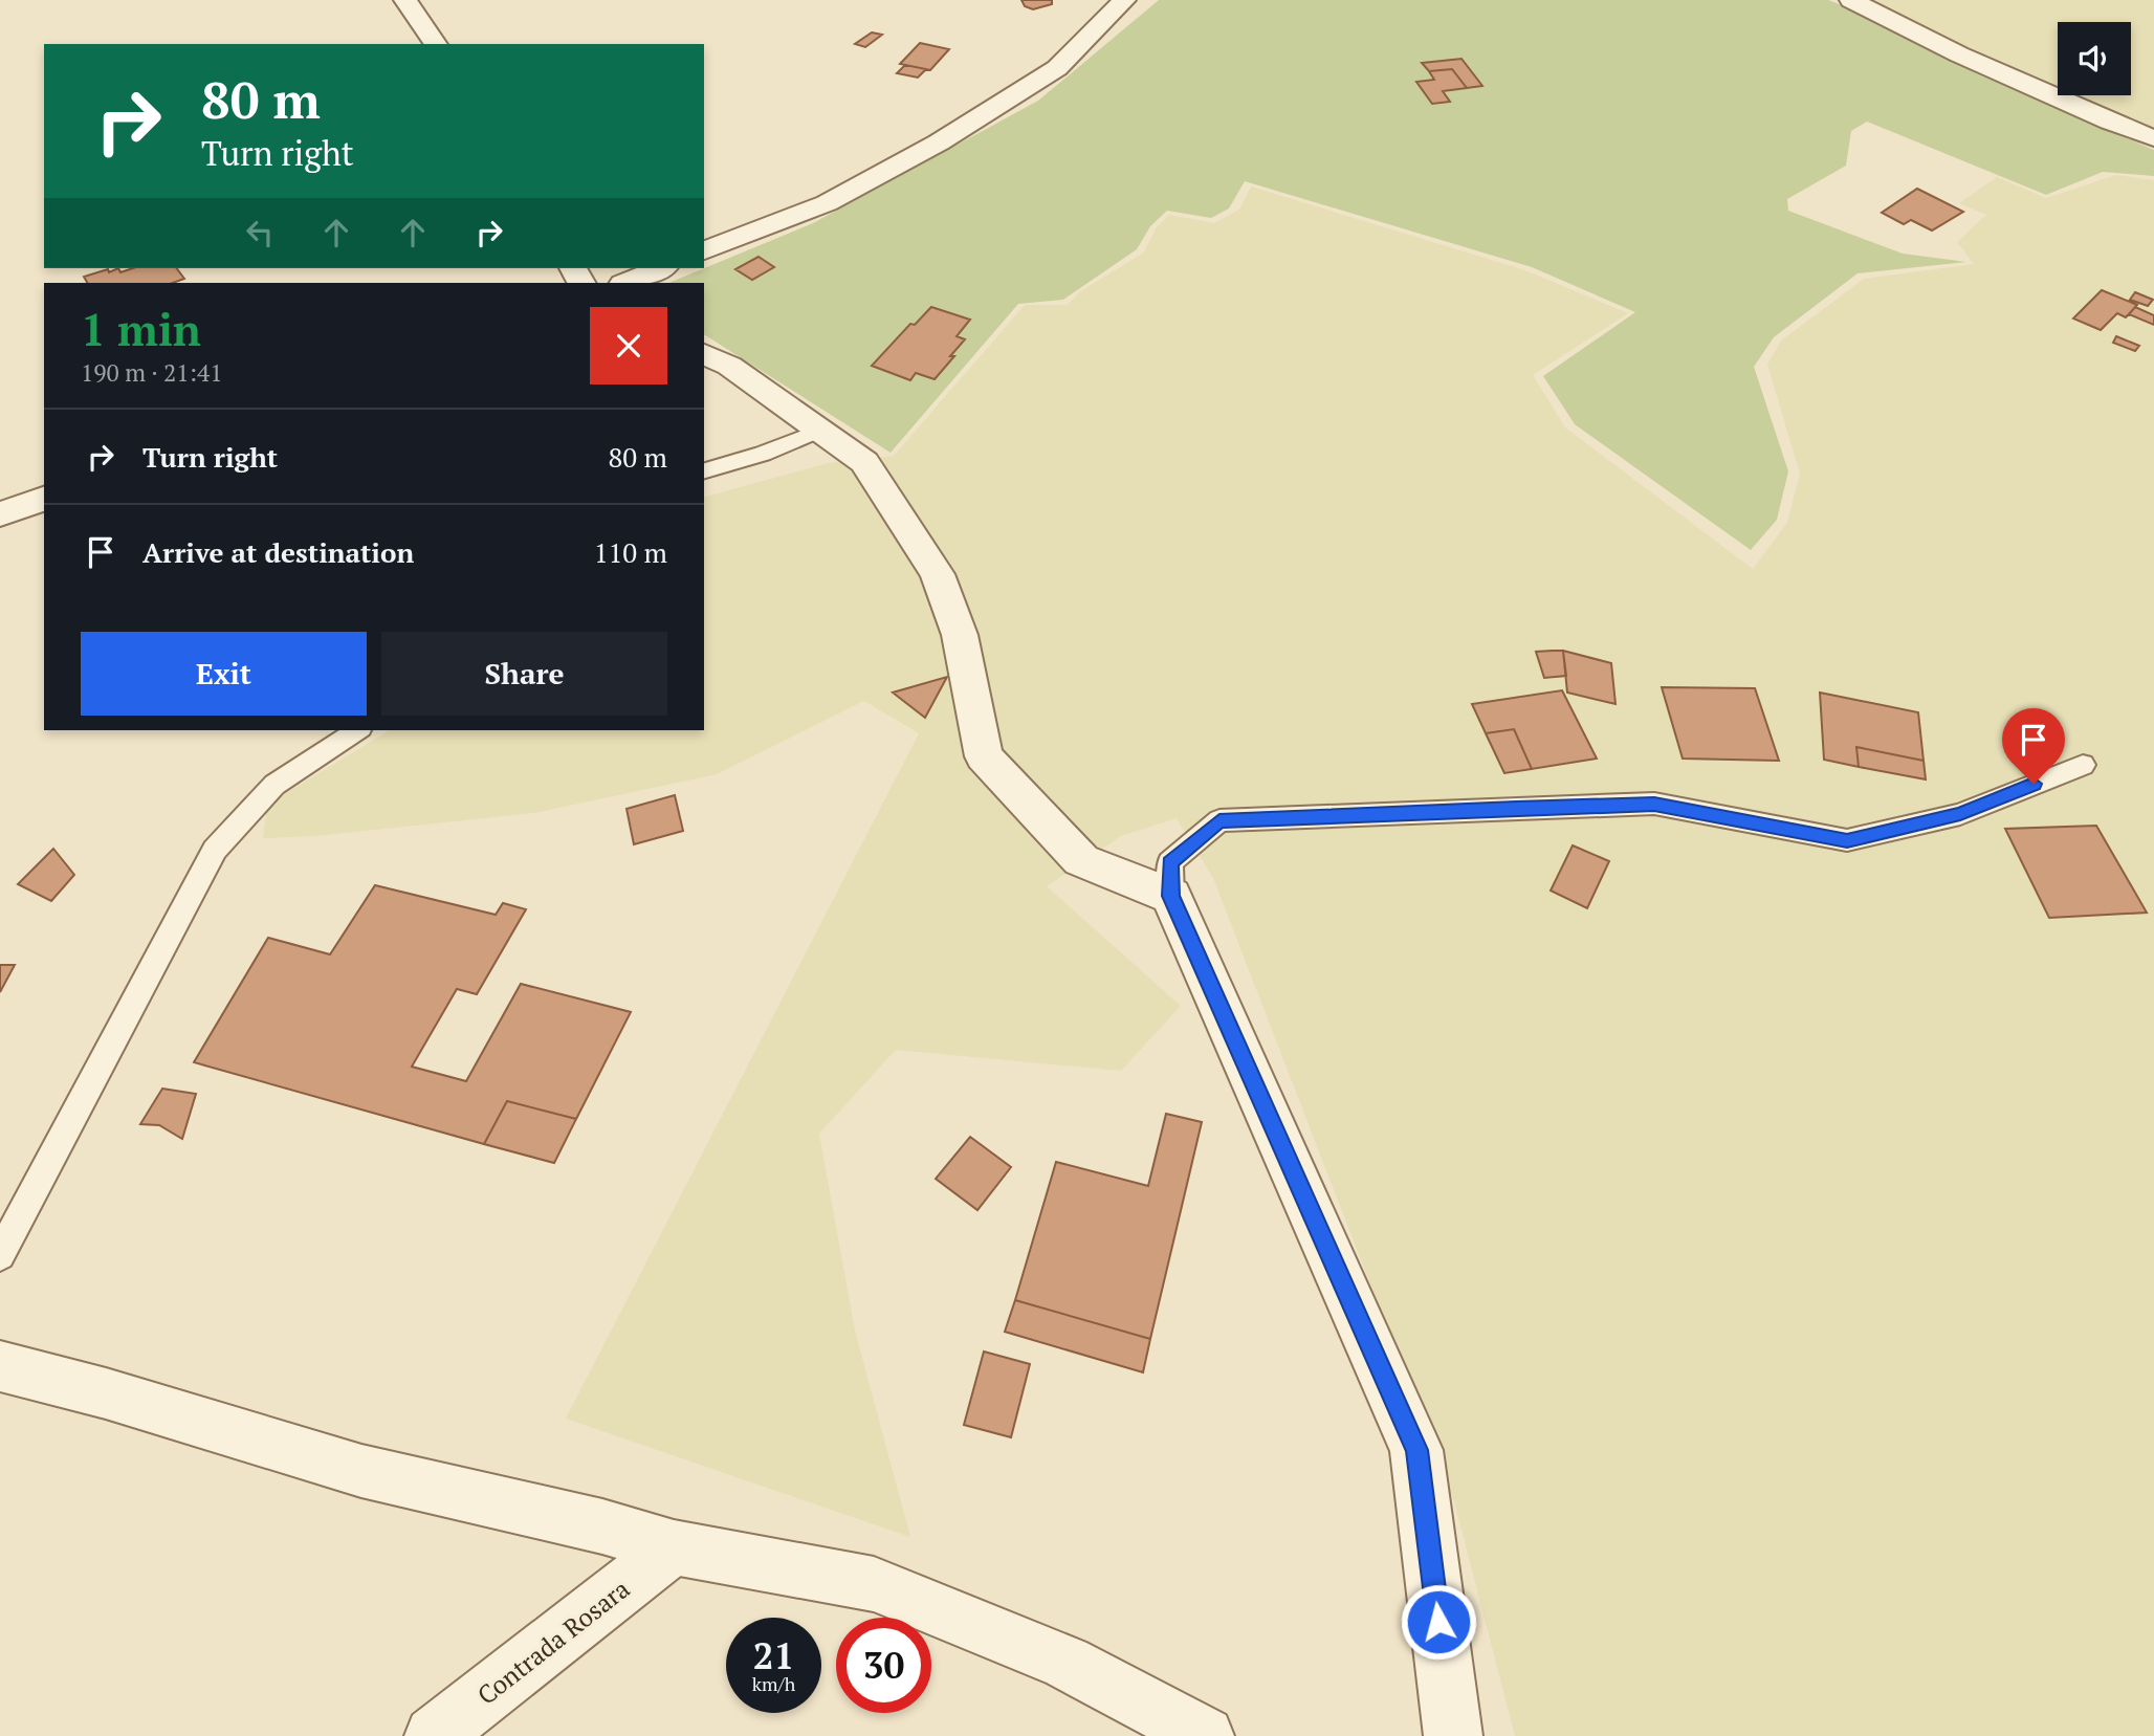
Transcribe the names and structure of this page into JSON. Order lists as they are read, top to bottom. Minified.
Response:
{"streets":{"street":["Contrada Rosara"]},"page":{"turn":["80 m","Turn right"],"heading":["1 min","190 m · 21:41"],"list":[{"name":"Turn right","value":"80 m"},{"name":"Arrive at destination","value":"110 m"}],"buttons":["Exit","Share"],"speed":"21 km/h","limit":"30"}}
